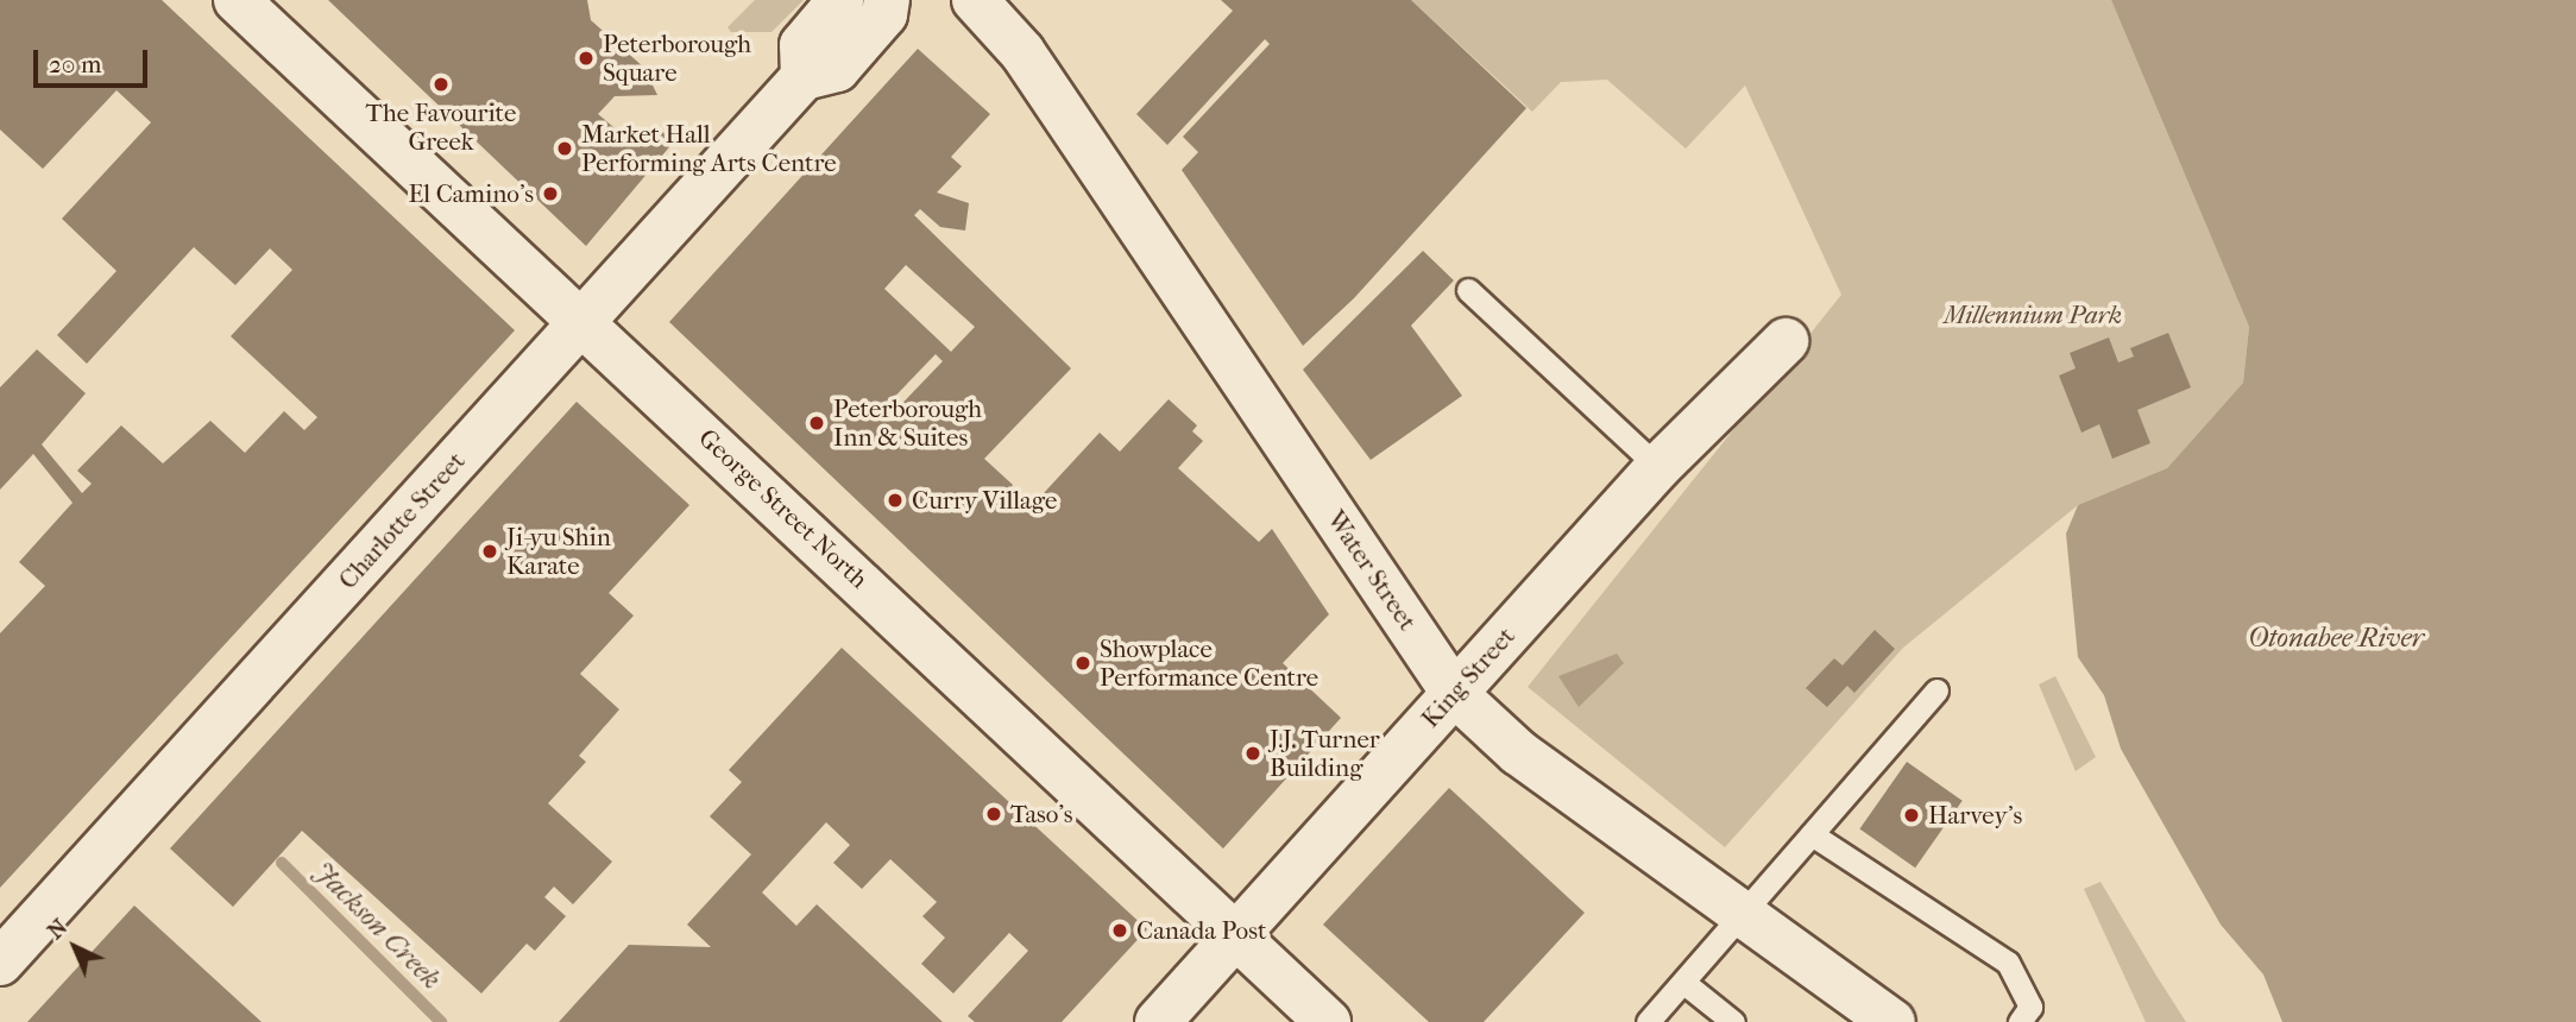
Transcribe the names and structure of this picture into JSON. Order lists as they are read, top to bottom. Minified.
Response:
{"streets":{"main road":["George Street North","Charlotte Street","Water Street","King Street"]},"crossings":[["George Street North","Charlotte Street"],["George Street North","King Street"],["Water Street","King Street"]],"water":["Otonabee River","Jackson Creek"],"parks":["Millennium Park"],"places":["Peterborough Square","The Favourite Greek","Market Hall Performing Arts Centre","El Camino's","Peterborough Inn & Suites","Curry Village","Ji-yu Shin Karate","Showplace Performance Centre","J.J. Turner Building","Taso's","Harvey's","Canada Post"],"scale_bar":"20 m","north":"top left"}
